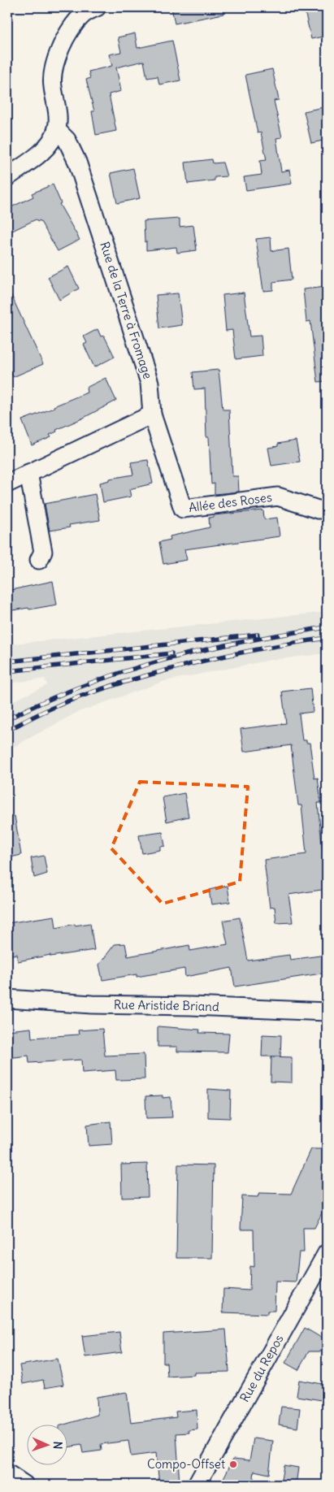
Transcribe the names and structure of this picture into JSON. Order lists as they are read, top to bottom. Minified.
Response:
{"streets":{"street":["Rue de la Terre à Fromage","Allée des Roses","Rue Aristide Briand","Rue du Repos"]},"crossings":[["Rue de la Terre à Fromage","Allée des Roses"]],"places":["Compo-Offset"],"north":"right"}
